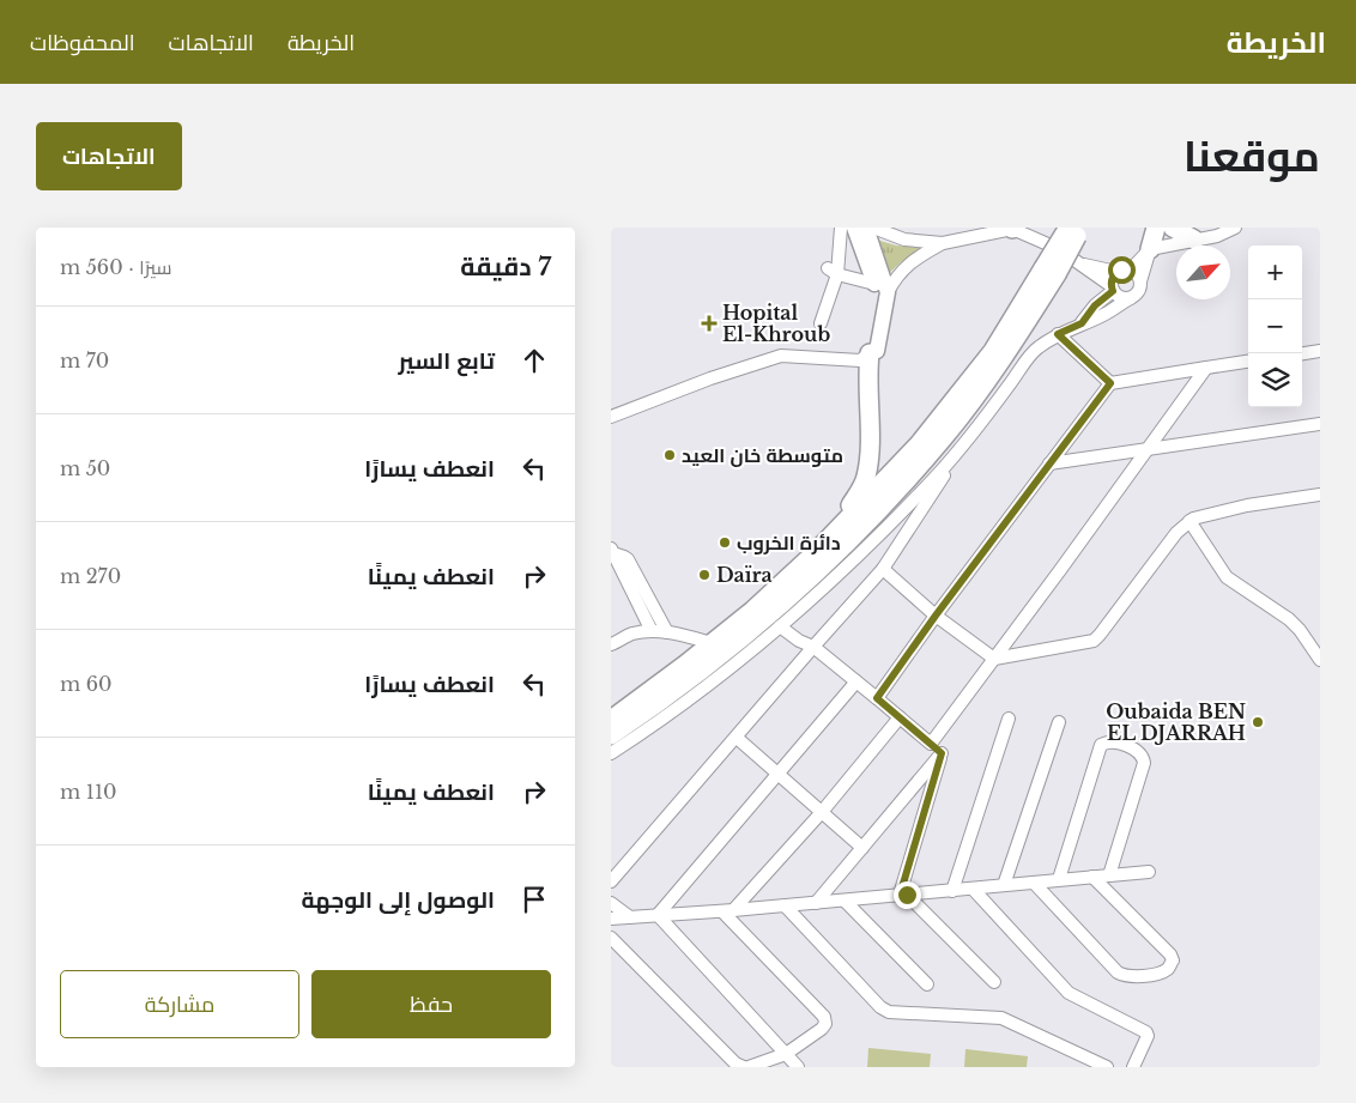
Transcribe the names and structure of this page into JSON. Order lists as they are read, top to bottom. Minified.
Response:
{"places":{"health":["Hopital El-Khroub"],"other":["متوسطة خان العيد","دائرة الخروب","Daïra","Oubaida BEN EL DJARRAH"]},"north":"top right","page":{"header":"الخريطة","nav":["الخريطة","الاتجاهات","المحفوظات"],"title":"موقعنا","buttons":["الاتجاهات",["حفظ","مشاركة"]],"heading":["7 دقيقة","سيرًا · 560 m"],"map_buttons":["+","−"],"list":[["تابع السير","70 m"],["انعطف يسارًا","50 m"],["انعطف يمينًا","270 m"],["انعطف يسارًا","60 m"],["انعطف يمينًا","110 m"],"الوصول إلى الوجهة"]}}
